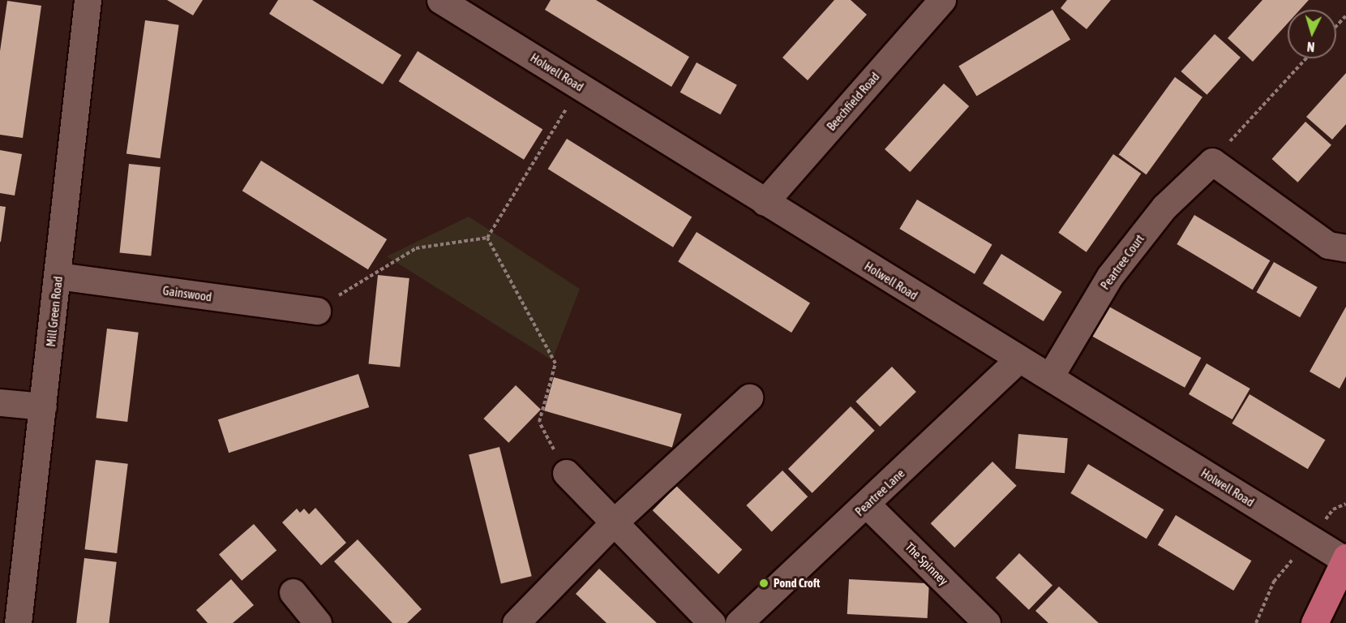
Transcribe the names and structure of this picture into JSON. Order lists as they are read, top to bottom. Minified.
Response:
{"streets":{"street":["Holwell Road","Beechfield Road","Peartree Court","Gainswood","Mill Green Road","Peartree Lane","The Spinney"]},"crossings":[["Holwell Road","Beechfield Road"],["Holwell Road","Peartree Court"],["Holwell Road","Peartree Lane"],["Gainswood","Mill Green Road"],["Peartree Lane","The Spinney"]],"places":["Pond Croft"],"north":"bottom"}
